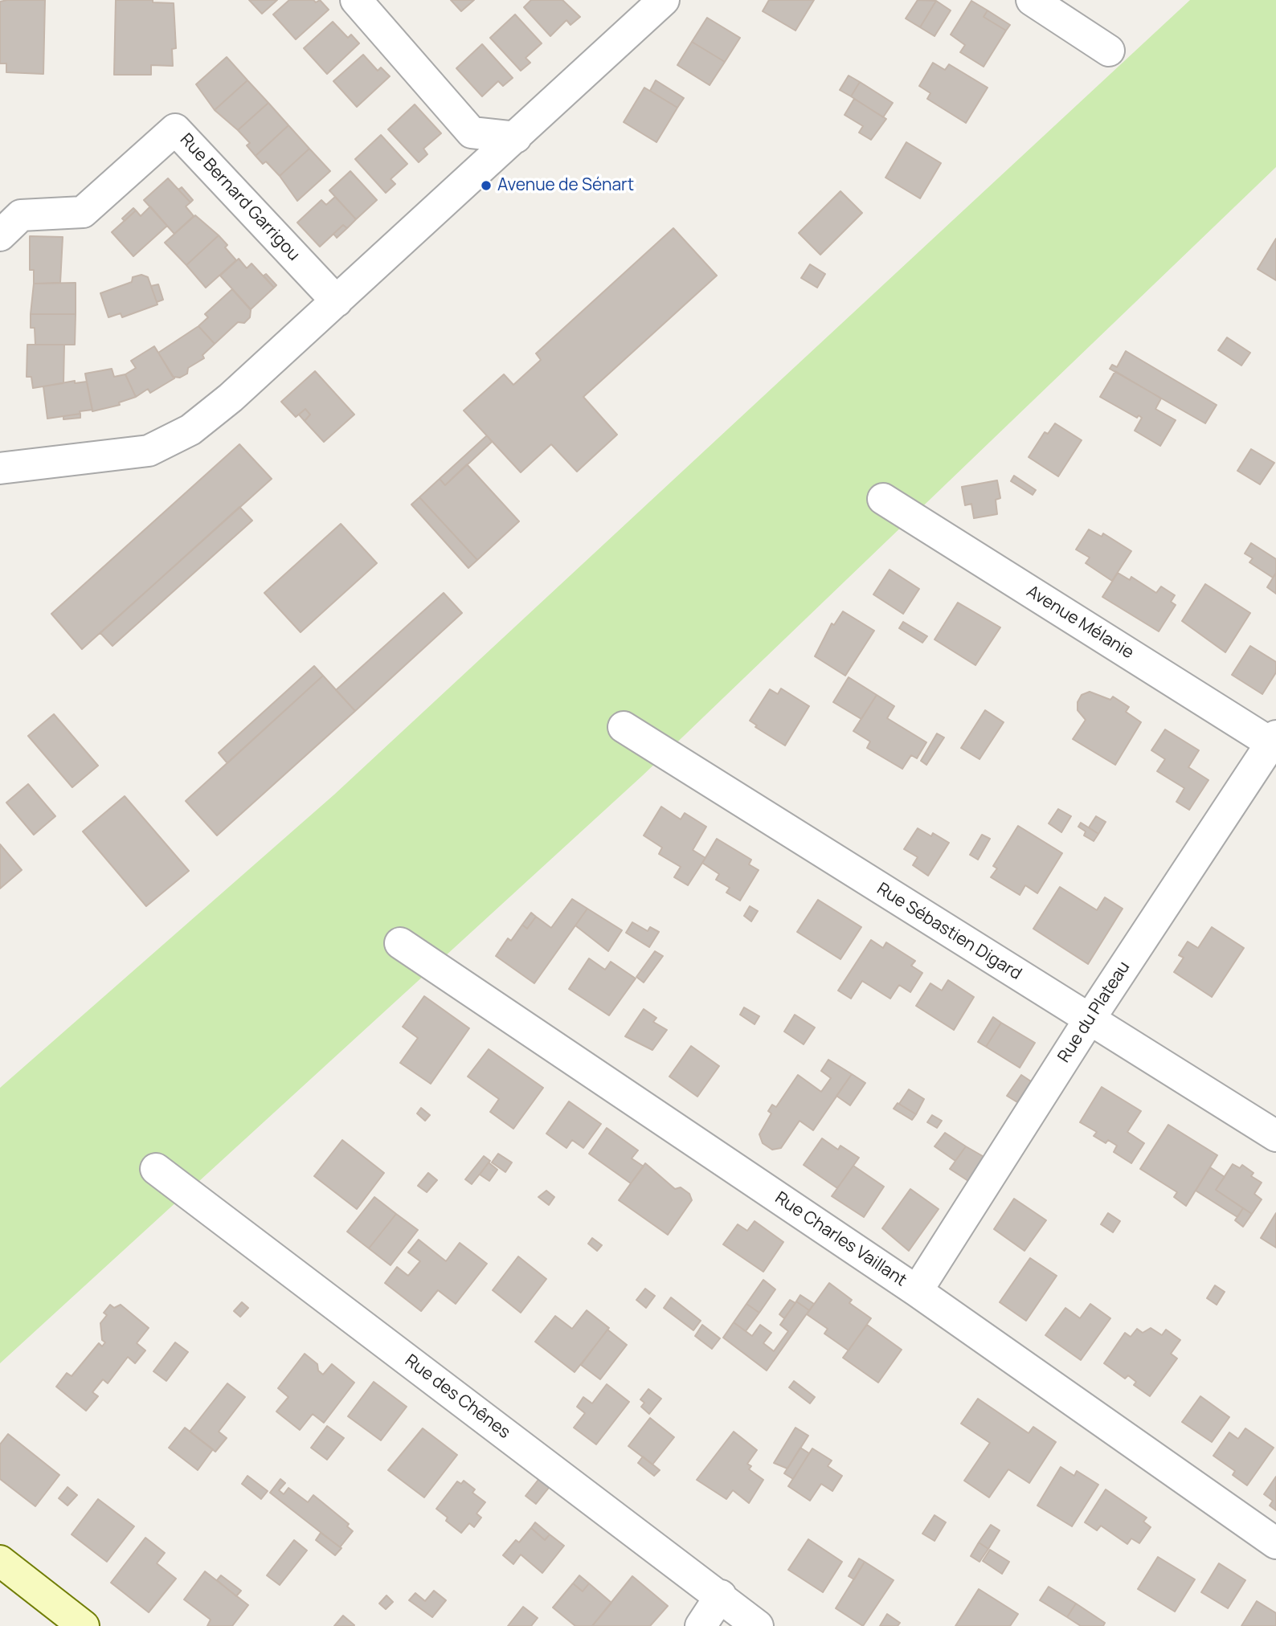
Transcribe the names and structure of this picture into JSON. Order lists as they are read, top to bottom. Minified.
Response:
{"streets":{"street":["Rue Bernard Garrigou","Avenue Mélanie","Rue Sébastien Digard","Rue du Plateau","Rue Charles Vaillant","Rue des Chênes"]},"crossings":[["Avenue Mélanie","Rue du Plateau"],["Rue Sébastien Digard","Rue du Plateau"],["Rue du Plateau","Rue Charles Vaillant"]],"places":["Avenue de Sénart"]}
